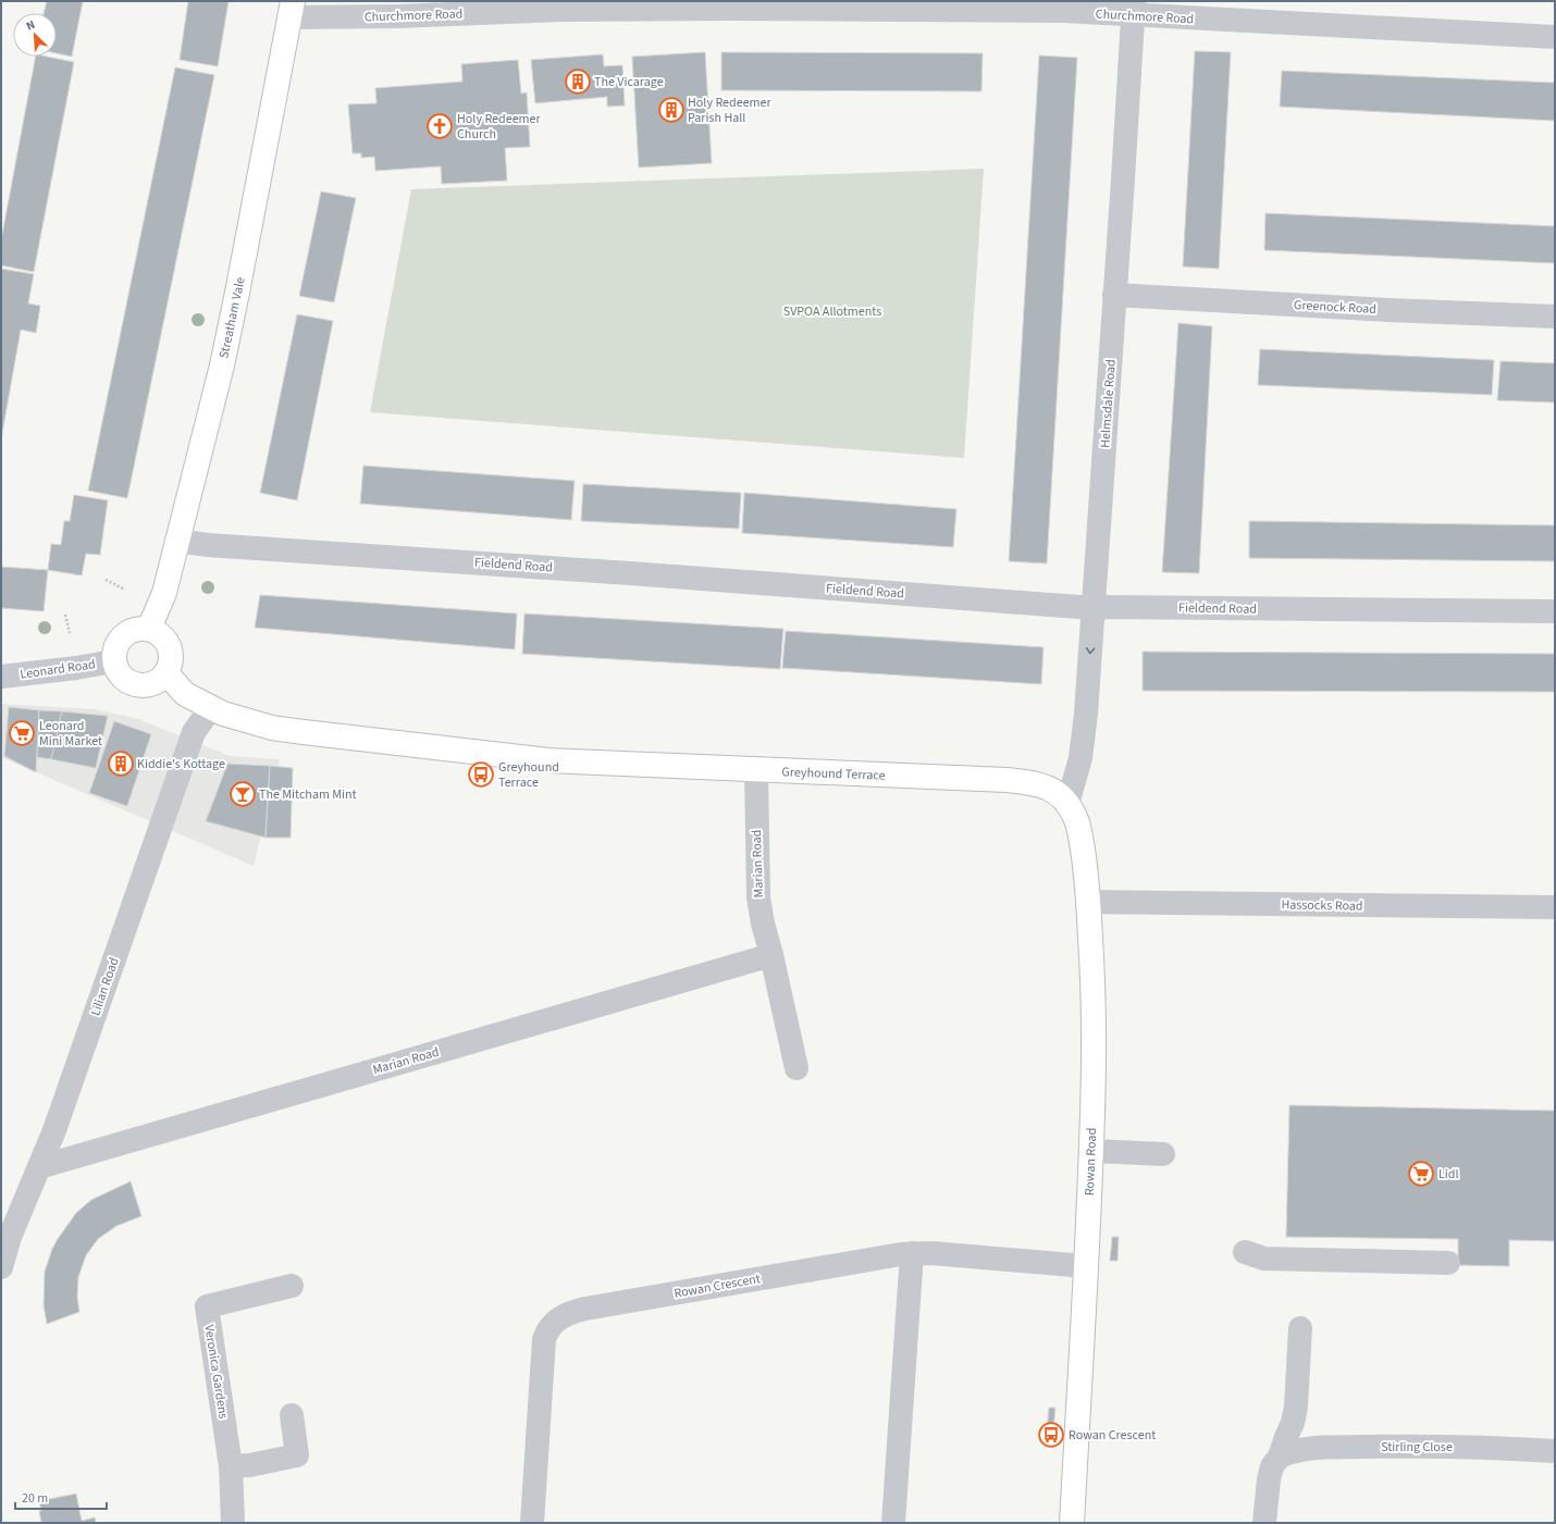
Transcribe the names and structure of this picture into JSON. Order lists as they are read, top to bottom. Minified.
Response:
{"streets":{"main road":["Streatham Vale","Greyhound Terrace","Rowan Road"],"street":["Churchmore Road","Greenock Road","Helmsdale Road","Fieldend Road","Leonard Road","Marian Road","Hassocks Road","Lilian Road","Rowan Crescent","Veronica Gardens","Stirling Close"]},"crossings":[["Churchmore Road","Streatham Vale"],["Churchmore Road","Helmsdale Road"],["Greenock Road","Helmsdale Road"],["Streatham Vale","Fieldend Road"],["Streatham Vale","Leonard Road"],["Streatham Vale","Greyhound Terrace"],["Helmsdale Road","Fieldend Road"],["Helmsdale Road","Greyhound Terrace"],["Helmsdale Road","Rowan Road"],["Leonard Road","Greyhound Terrace"],["Greyhound Terrace","Marian Road"],["Greyhound Terrace","Lilian Road"],["Greyhound Terrace","Rowan Road"],["Marian Road","Lilian Road"],["Hassocks Road","Rowan Road"],["Rowan Road","Rowan Crescent"]],"parks":["SVPOA Allotments"],"places":{"building":["The Vicarage","Holy Redeemer Parish Hall","Kiddie's Kottage"],"church":["Holy Redeemer Church"],"supermarket":["Leonard Mini Market","Lidl"],"bus stop":["Greyhound Terrace","Rowan Crescent"],"bar":["The Mitcham Mint"]},"scale_bar":"20 m","north":"top left"}
